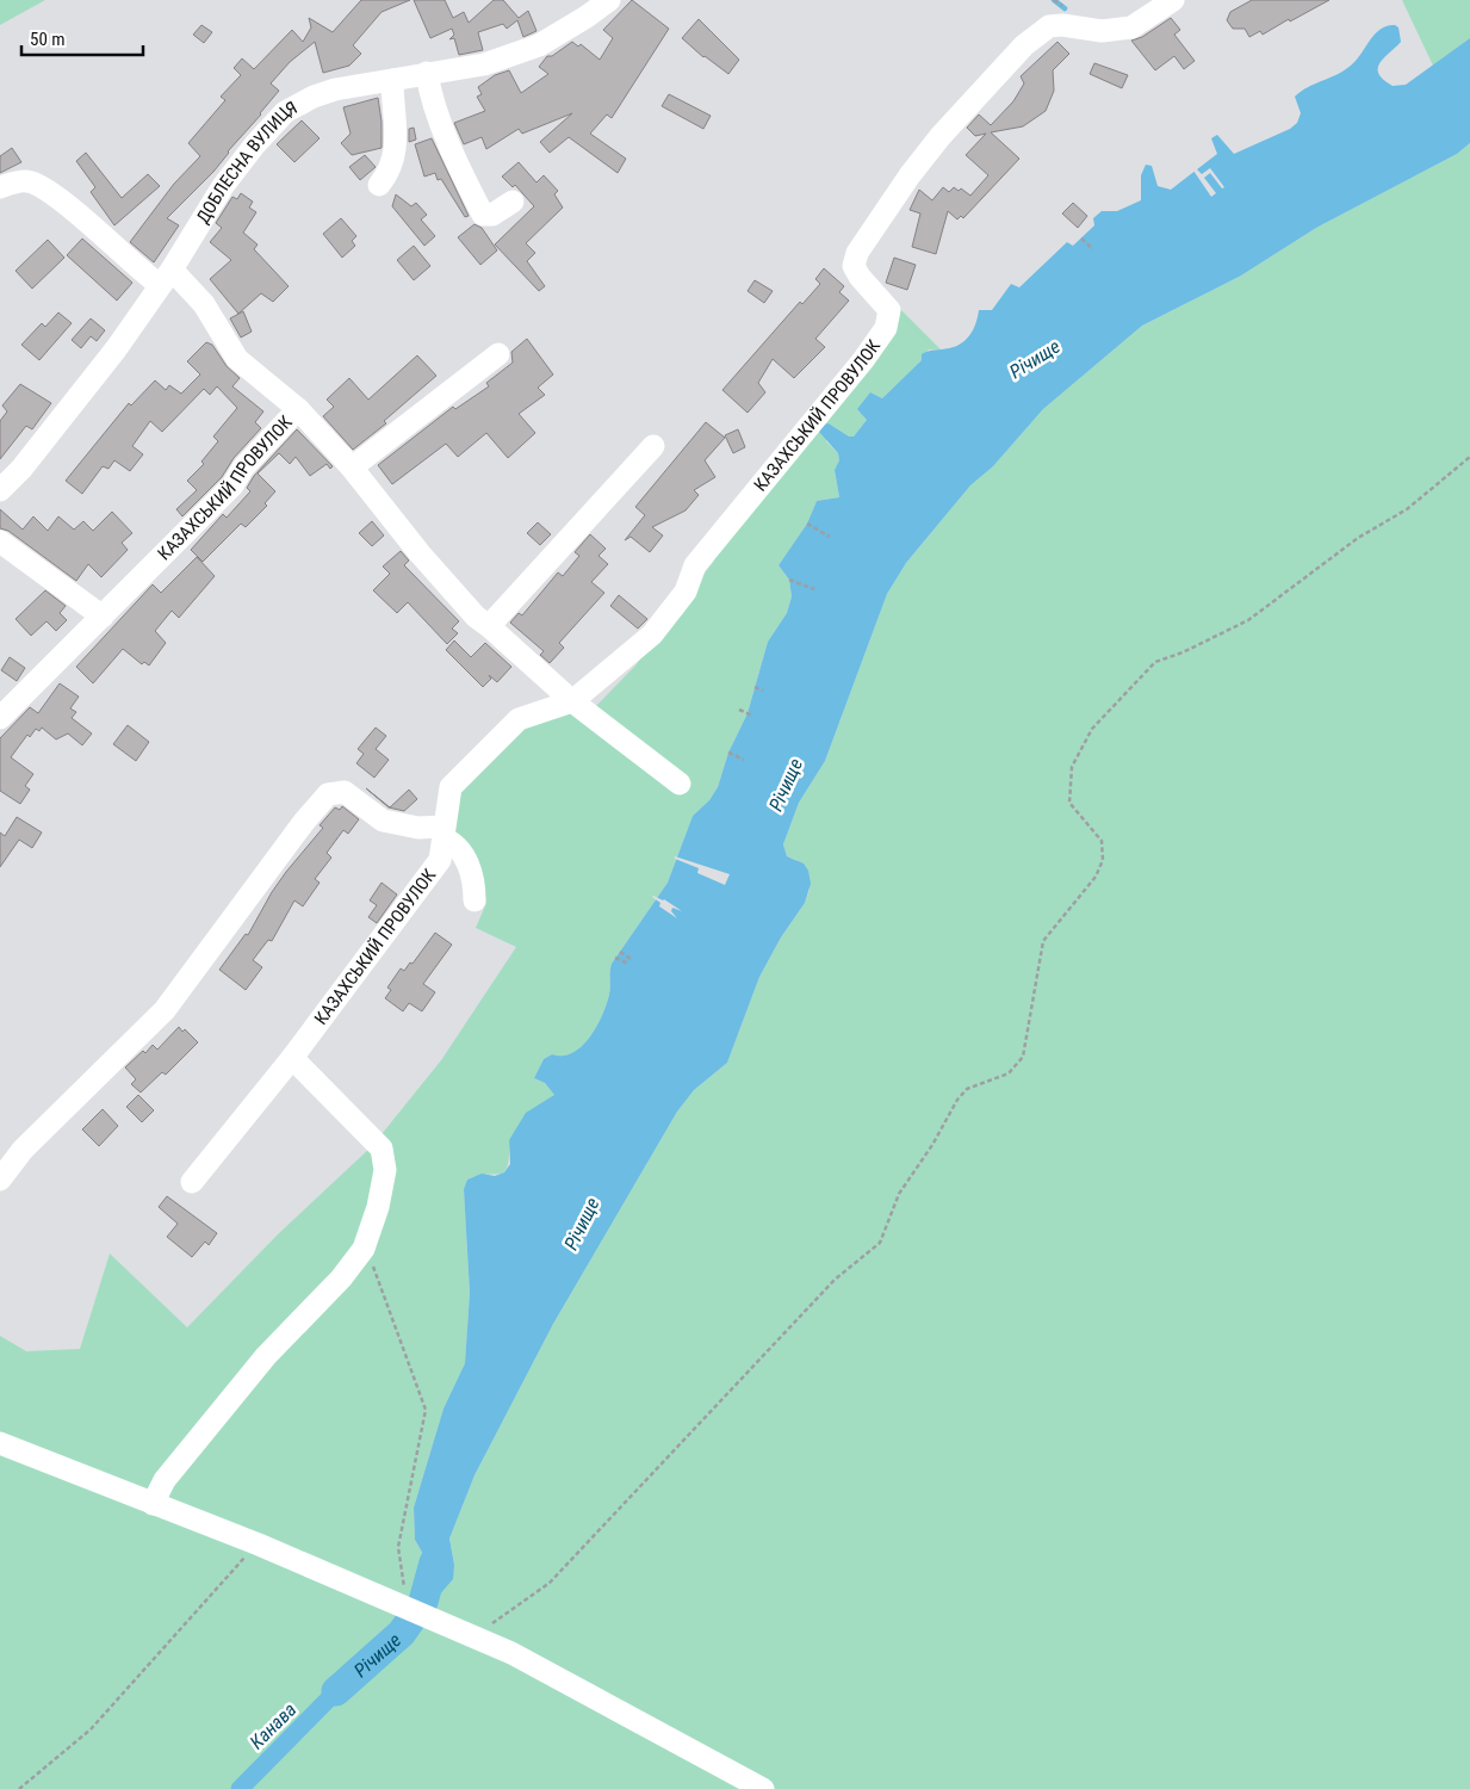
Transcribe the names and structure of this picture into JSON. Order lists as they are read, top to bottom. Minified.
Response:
{"streets":{"street":["ДОБЛЕСНА ВУЛИЦЯ","КАЗАХСЬКИЙ ПРОВУЛОК"]},"crossings":[["ДОБЛЕСНА ВУЛИЦЯ","КАЗАХСЬКИЙ ПРОВУЛОК"]],"water":["Річище","Канава"],"scale_bar":"50 m"}
